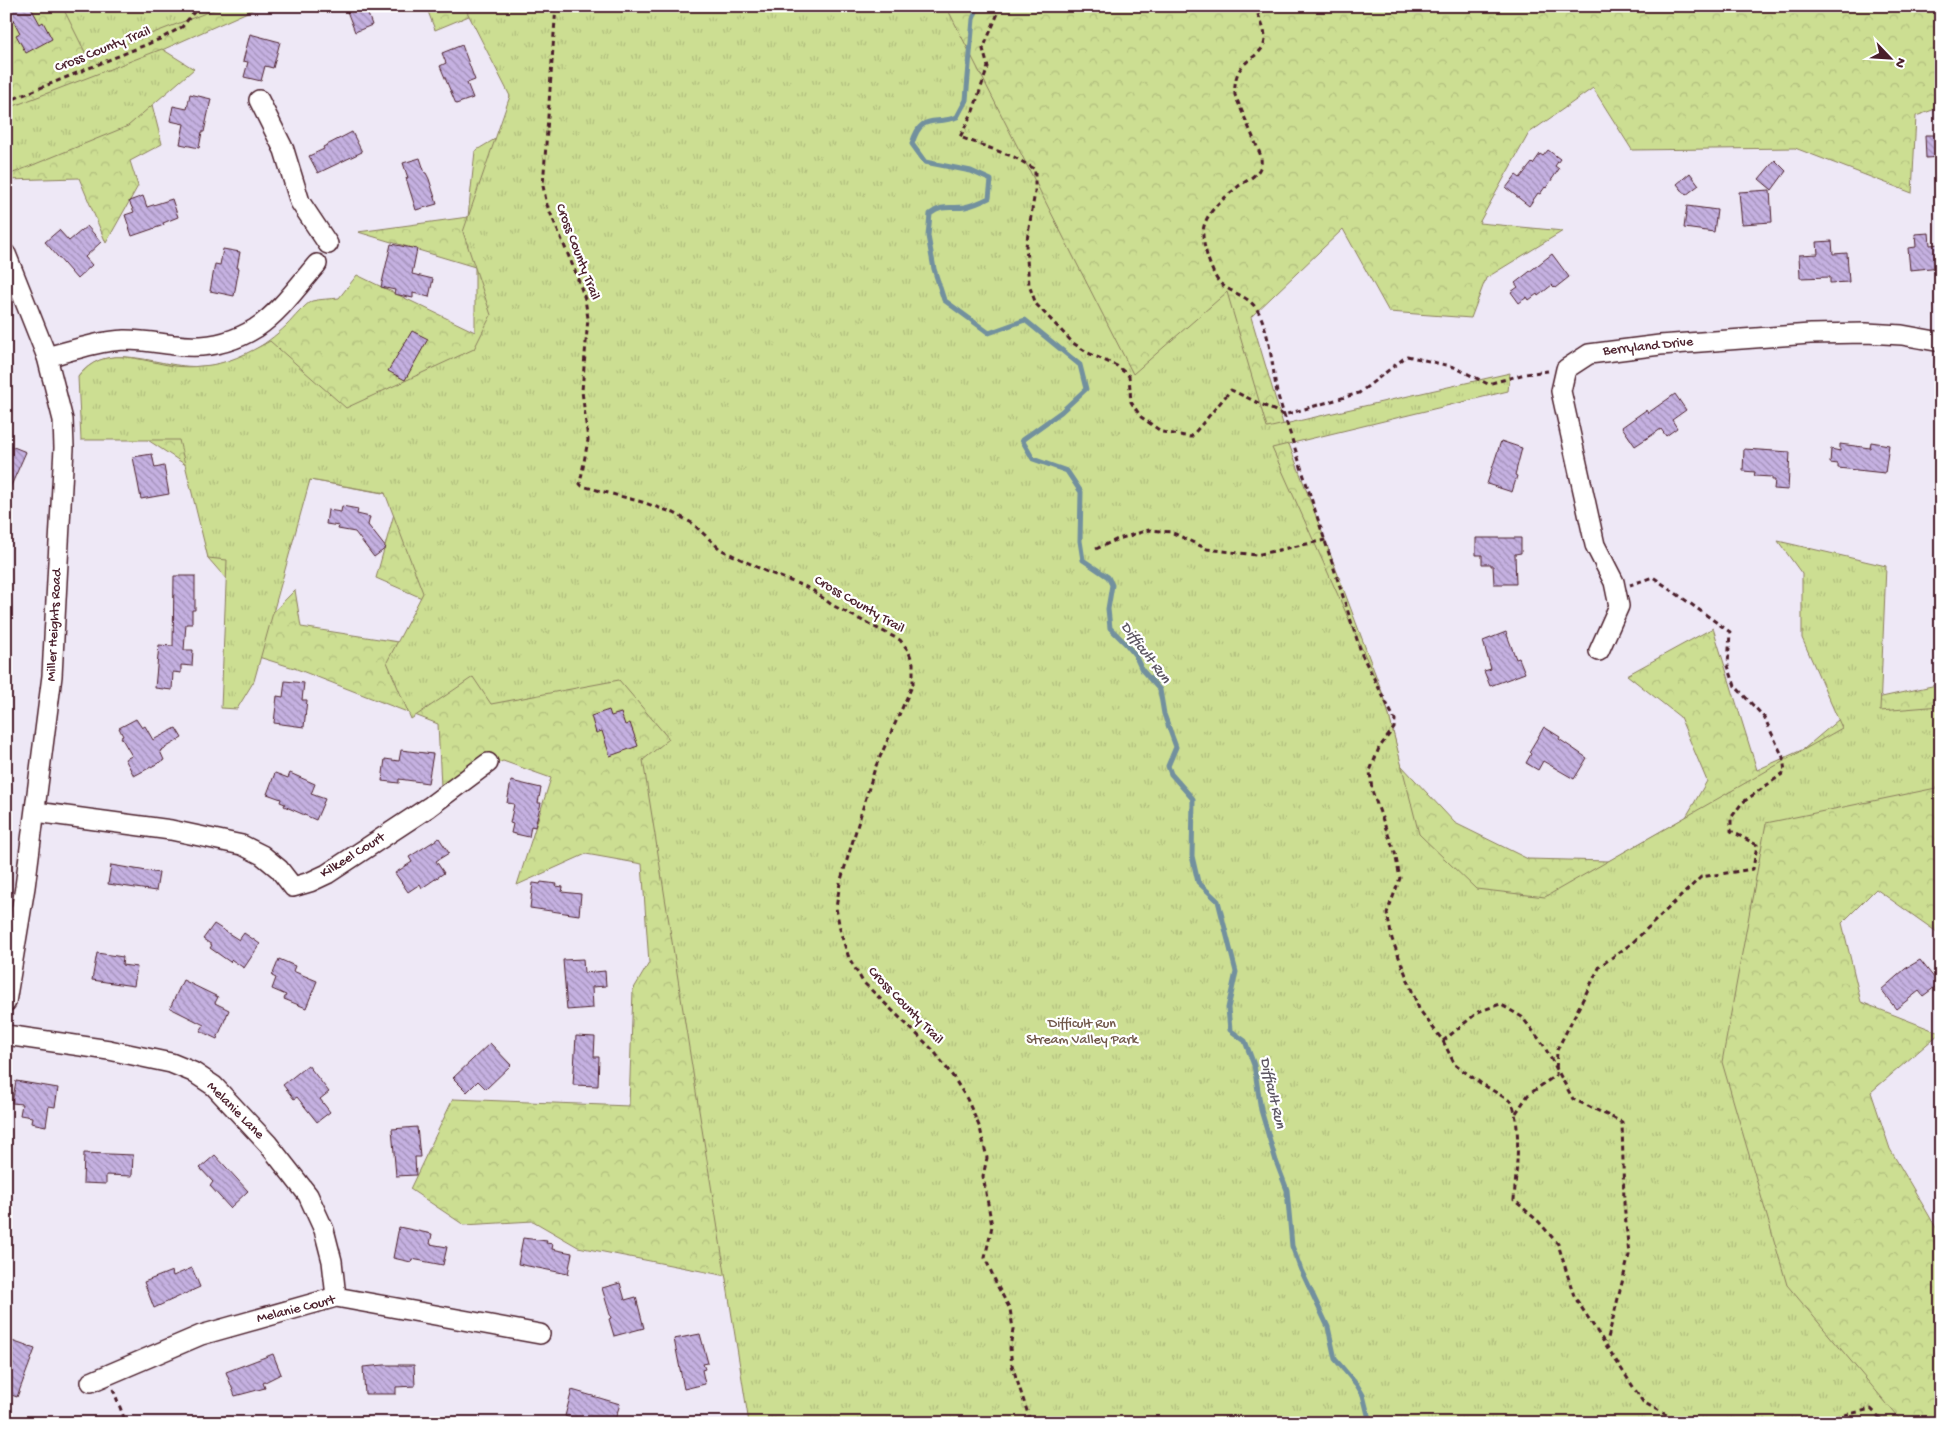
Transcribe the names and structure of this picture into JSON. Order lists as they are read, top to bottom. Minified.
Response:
{"streets":{"street":["Berryland Drive","Miller Heights Road","Kilkeel Court","Melanie Lane","Melanie Court"],"path":["Cross County Trail"]},"crossings":[["Miller Heights Road","Kilkeel Court"],["Melanie Lane","Melanie Court"]],"water":["Difficult Run"],"parks":["Difficult Run Stream Valley Park"],"north":"bottom right"}
